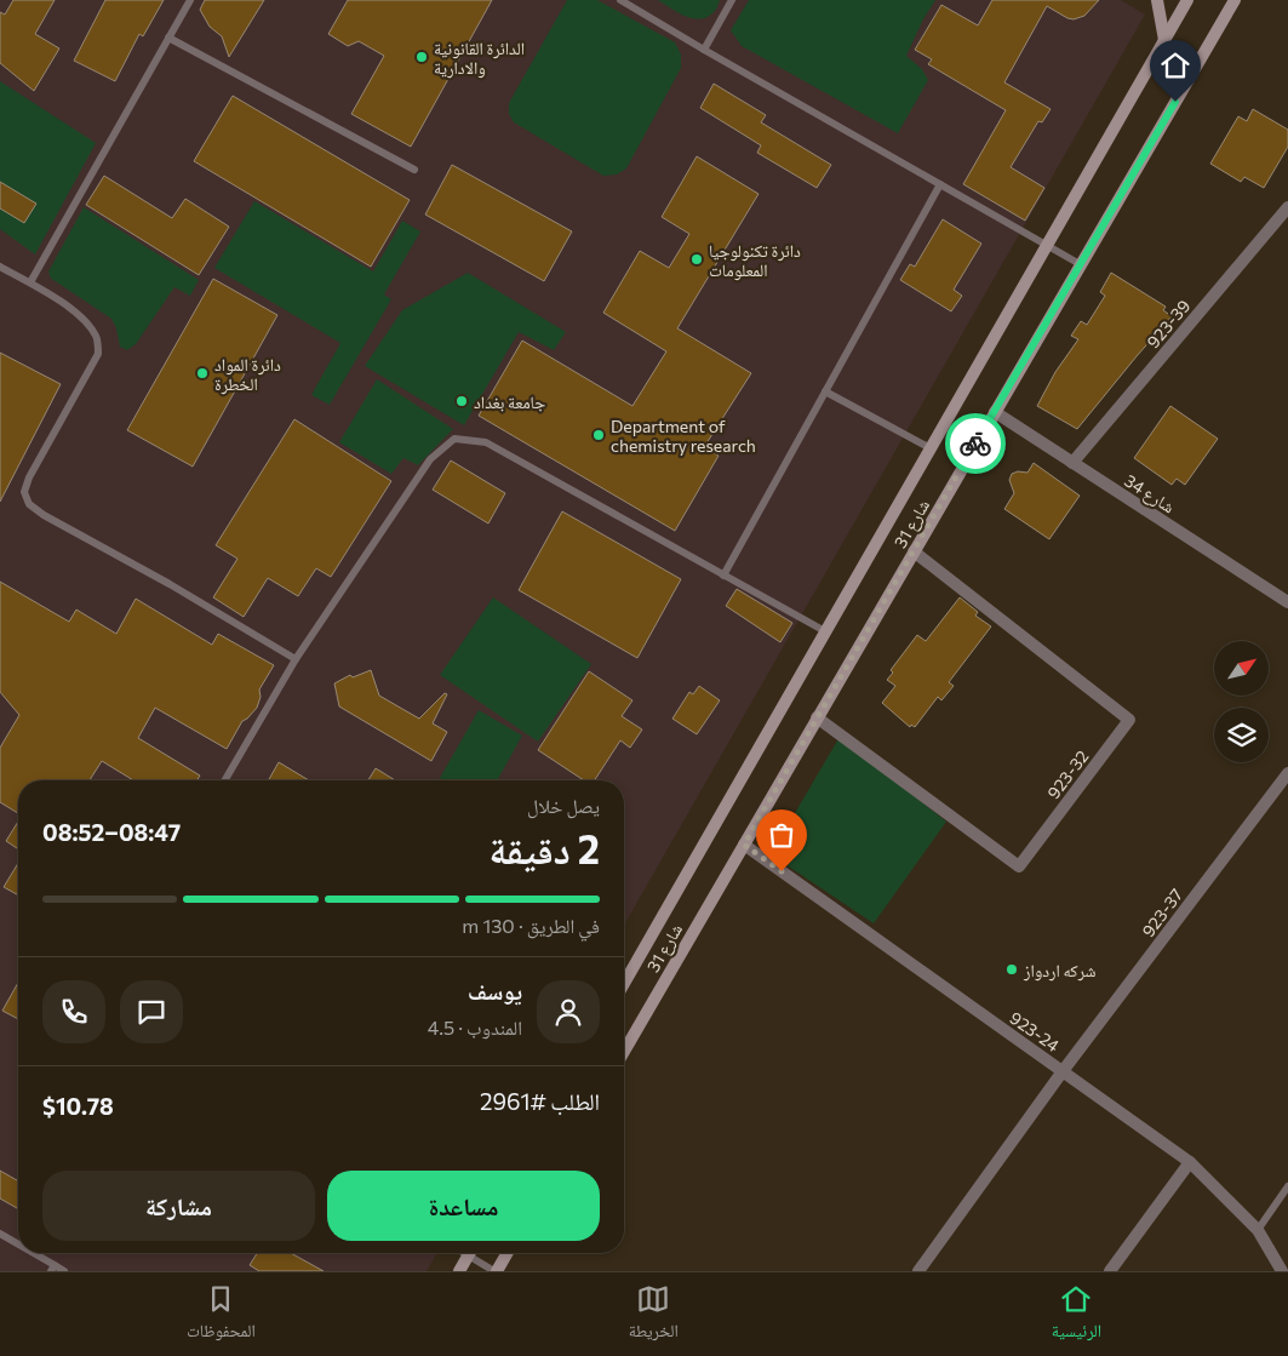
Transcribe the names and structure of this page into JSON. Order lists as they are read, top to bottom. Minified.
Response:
{"streets":{"street":["923-39","شارع 34","شارع 31","923-32","923-37","923-24"]},"crossings":[["923-39","شارع 34"],["شارع 34","شارع 31"],["شارع 31","923-32"],["شارع 31","923-24"],["923-37","923-24"]],"places":["الدائرة القانونية والادارية","دائرة تكنولوجيا المعلومات","دائرة المواد الخطرة","جامعة بغداد","Department of chemistry research","شركه اردواز"],"north":"top right","page":{"heading":["2 دقيقة","يصل خلال","08:47–08:52"],"panel":["يوسف","المندوب · 4.5","الطلب #2961","$10.78"],"bar":"في الطريق · 130 m","buttons":["مساعدة","مشاركة"],"tabs":["الرئيسية","الخريطة","المحفوظات"]}}
